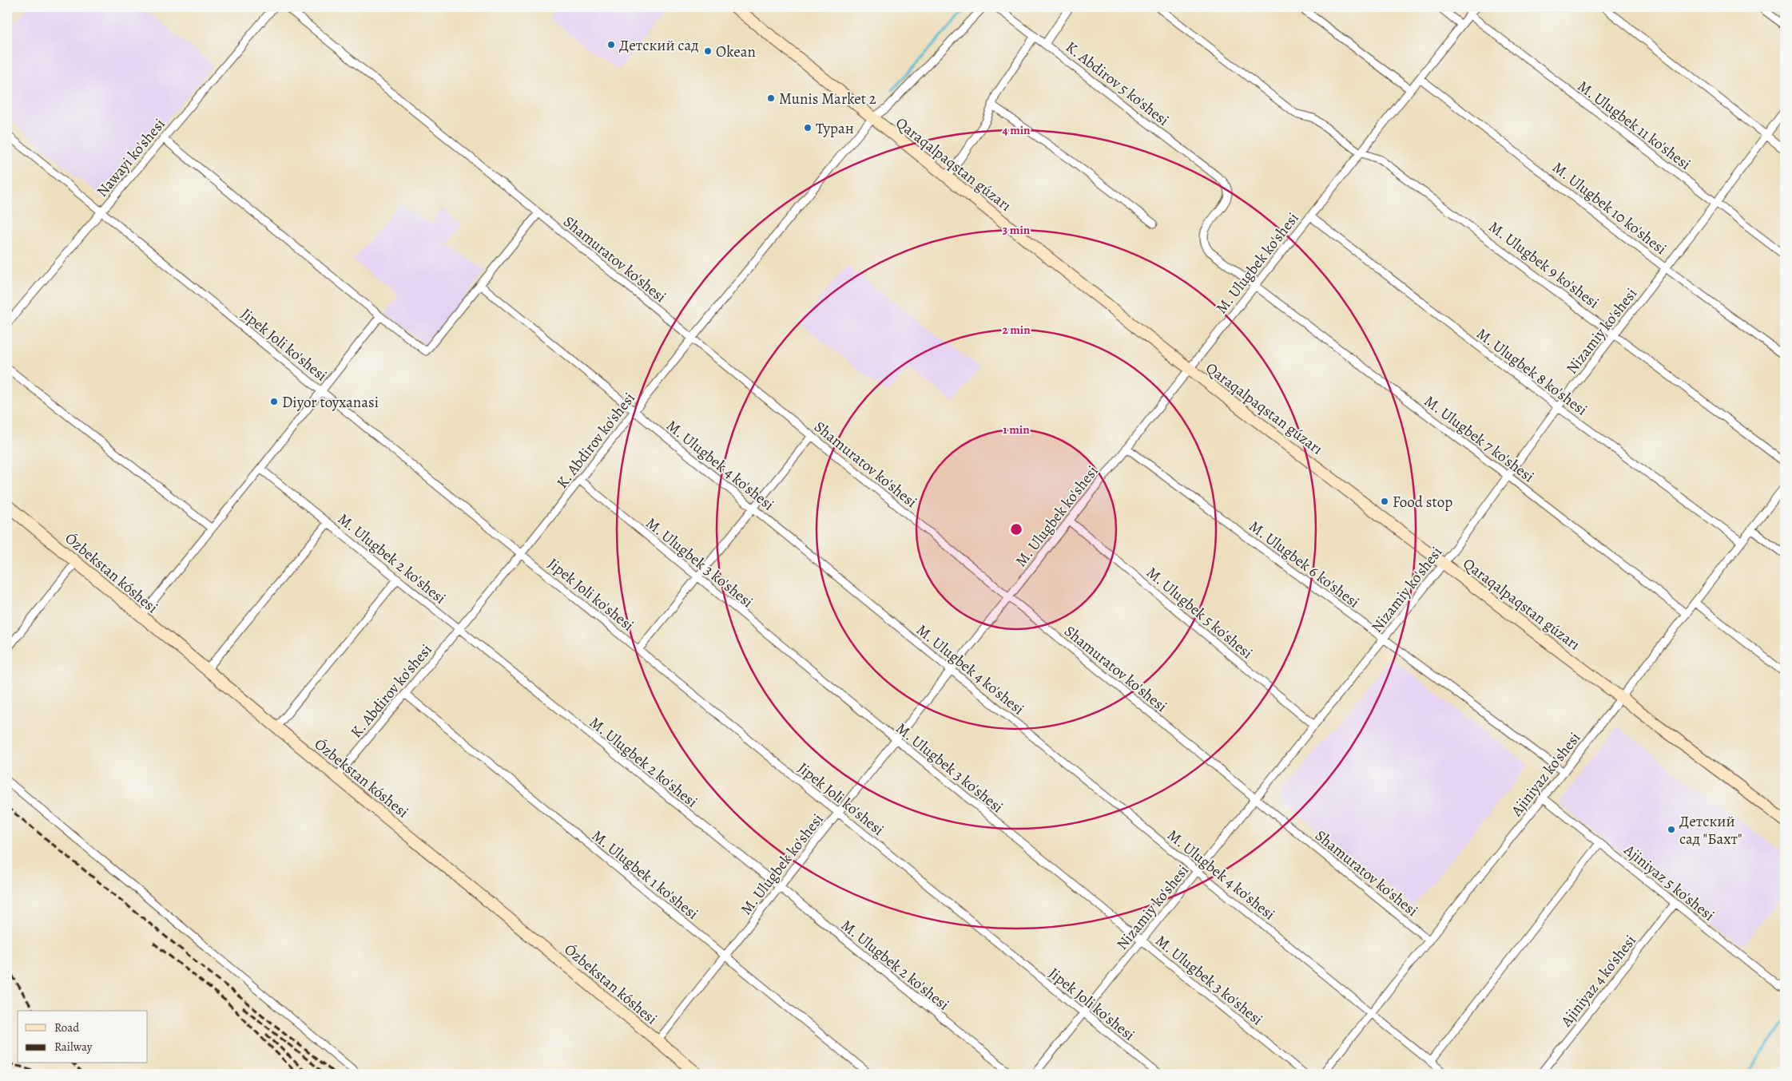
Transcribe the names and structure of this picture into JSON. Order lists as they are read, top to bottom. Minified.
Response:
{"streets":{"street":["K. Abdirov 5 ko'shesi","M. Ulugbek 11 ko'shesi","Nawayi ko'shesi","Qaraqalpaqstan gúzarı","M. Ulugbek 10 ko'shesi","Shamuratov ko'shesi","M. Ulugbek ko'shesi","M. Ulugbek 9 ko'shesi","Nizamiy ko'shesi","Jipek Joli ko'shesi","M. Ulugbek 8 ko'shesi","M. Ulugbek 7 ko'shesi","K. Abdirov ko'shesi","M. Ulugbek 4 ko'shesi","M. Ulugbek 2 ko'shesi","M. Ulugbek 3 ko'shesi","M. Ulugbek 6 ko'shesi","Ózbekstan kóshesi","M. Ulugbek 5 ko'shesi","Ajiniyaz ko'shesi","M. Ulugbek 1 ko'shesi","Ajiniyaz 5 ko'shesi","Ajiniyaz 4 ko'shesi"]},"crossings":[["K. Abdirov 5 ko'shesi","M. Ulugbek 7 ko'shesi"],["M. Ulugbek 11 ko'shesi","M. Ulugbek ko'shesi"],["M. Ulugbek 11 ko'shesi","Nizamiy ko'shesi"],["Nawayi ko'shesi","Jipek Joli ko'shesi"],["Qaraqalpaqstan gúzarı","M. Ulugbek ko'shesi"],["Qaraqalpaqstan gúzarı","Nizamiy ko'shesi"],["Qaraqalpaqstan gúzarı","K. Abdirov ko'shesi"],["Qaraqalpaqstan gúzarı","Ajiniyaz ko'shesi"],["M. Ulugbek 10 ko'shesi","M. Ulugbek ko'shesi"],["M. Ulugbek 10 ko'shesi","Nizamiy ko'shesi"],["Shamuratov ko'shesi","M. Ulugbek ko'shesi"],["Shamuratov ko'shesi","Nizamiy ko'shesi"],["Shamuratov ko'shesi","K. Abdirov ko'shesi"],["Shamuratov ko'shesi","Ajiniyaz ko'shesi"],["M. Ulugbek ko'shesi","M. Ulugbek 9 ko'shesi"],["M. Ulugbek ko'shesi","Jipek Joli ko'shesi"],["M. Ulugbek ko'shesi","M. Ulugbek 8 ko'shesi"],["M. Ulugbek ko'shesi","M. Ulugbek 7 ko'shesi"],["M. Ulugbek ko'shesi","M. Ulugbek 4 ko'shesi"],["M. Ulugbek ko'shesi","M. Ulugbek 2 ko'shesi"],["M. Ulugbek ko'shesi","M. Ulugbek 3 ko'shesi"],["M. Ulugbek ko'shesi","M. Ulugbek 6 ko'shesi"],["M. Ulugbek ko'shesi","Ózbekstan kóshesi"],["M. Ulugbek ko'shesi","M. Ulugbek 5 ko'shesi"],["M. Ulugbek ko'shesi","M. Ulugbek 1 ko'shesi"],["M. Ulugbek 9 ko'shesi","Nizamiy ko'shesi"],["Nizamiy ko'shesi","Jipek Joli ko'shesi"],["Nizamiy ko'shesi","M. Ulugbek 8 ko'shesi"],["Nizamiy ko'shesi","M. Ulugbek 7 ko'shesi"],["Nizamiy ko'shesi","M. Ulugbek 4 ko'shesi"],["Nizamiy ko'shesi","M. Ulugbek 3 ko'shesi"],["Nizamiy ko'shesi","M. Ulugbek 6 ko'shesi"],["Nizamiy ko'shesi","M. Ulugbek 5 ko'shesi"],["Jipek Joli ko'shesi","K. Abdirov ko'shesi"],["M. Ulugbek 8 ko'shesi","Ajiniyaz ko'shesi"],["M. Ulugbek 7 ko'shesi","Ajiniyaz ko'shesi"],["K. Abdirov ko'shesi","M. Ulugbek 4 ko'shesi"],["K. Abdirov ko'shesi","M. Ulugbek 2 ko'shesi"],["K. Abdirov ko'shesi","M. Ulugbek 3 ko'shesi"],["K. Abdirov ko'shesi","Ózbekstan kóshesi"],["K. Abdirov ko'shesi","M. Ulugbek 1 ko'shesi"],["M. Ulugbek 4 ko'shesi","Ajiniyaz ko'shesi"],["M. Ulugbek 6 ko'shesi","Ajiniyaz ko'shesi"],["Ajiniyaz ko'shesi","Ajiniyaz 5 ko'shesi"],["Ajiniyaz 5 ko'shesi","Ajiniyaz 4 ko'shesi"]],"places":["Детский сад","Okean","Munis Market 2","Туран","Diyor toyxanasi","Food stop","Детский сад \"Бахт\""],"legend":["Road","Railway"],"rings":["4 min","3 min","2 min","1 min"]}
